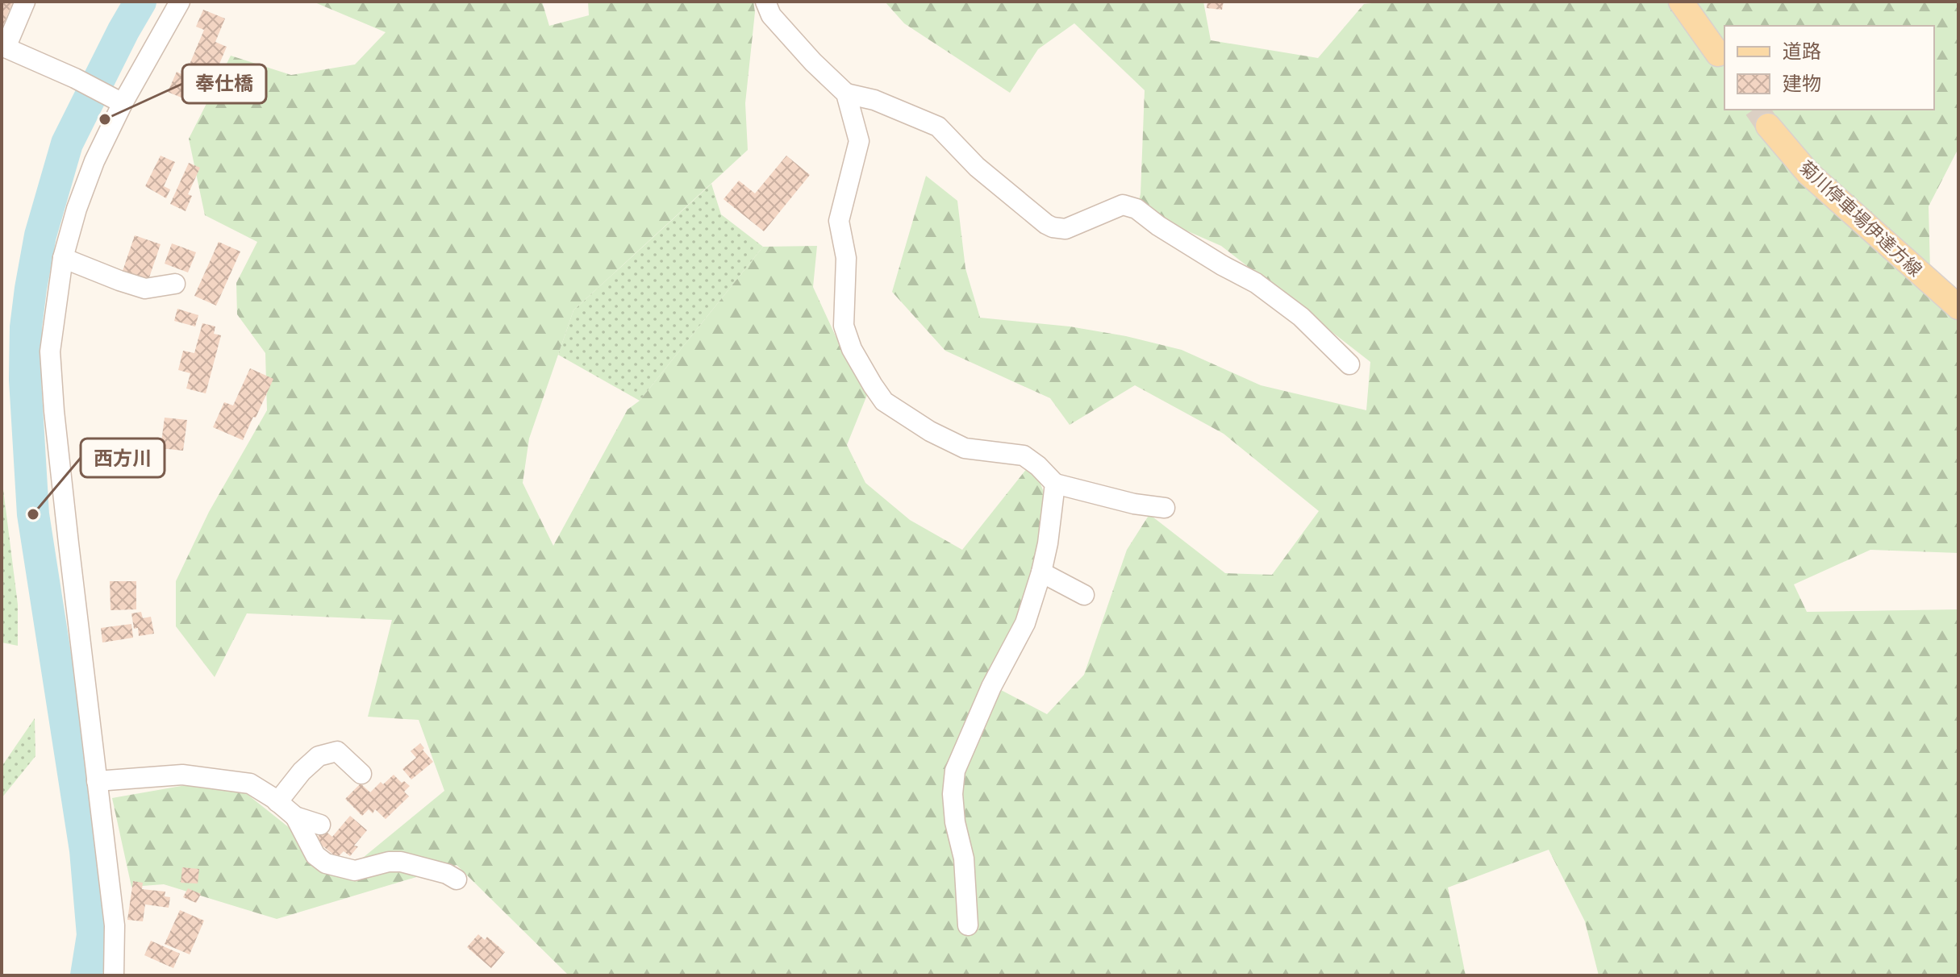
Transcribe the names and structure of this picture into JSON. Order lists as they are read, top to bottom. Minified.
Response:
{"streets":{"main road":["菊川停車場伊達方線"]},"places":["奉仕橋","西方川"],"legend":["道路","建物"]}
